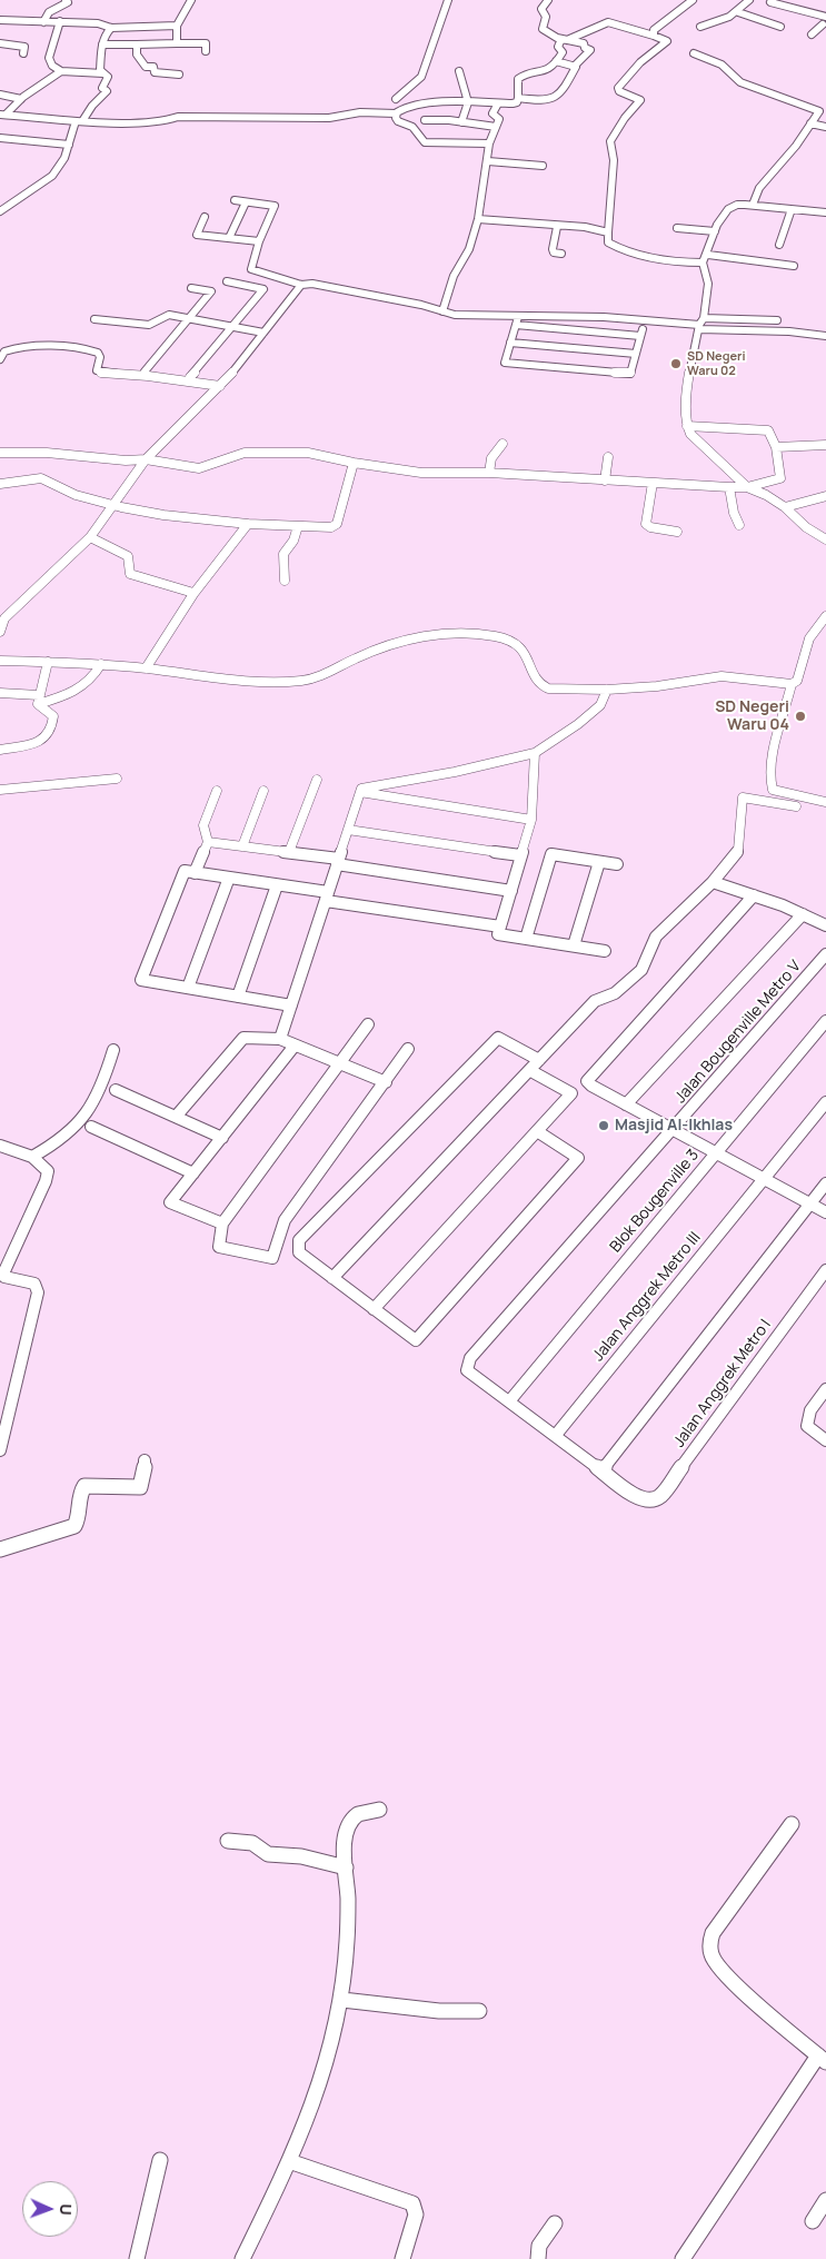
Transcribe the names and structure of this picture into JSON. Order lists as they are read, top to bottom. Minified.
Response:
{"streets":{"street":["Jalan Bougenville Metro V","Blok Bougenville 3","Jalan Anggrek Metro III","Jalan Anggrek Metro I"]},"crossings":[["Jalan Bougenville Metro V","Blok Bougenville 3"],["Jalan Bougenville Metro V","Jalan Anggrek Metro III"],["Jalan Bougenville Metro V","Jalan Anggrek Metro I"]],"places":["SD Negeri Waru 02","SD Negeri Waru 04","Masjid Al-Ikhlas"],"north":"right"}
